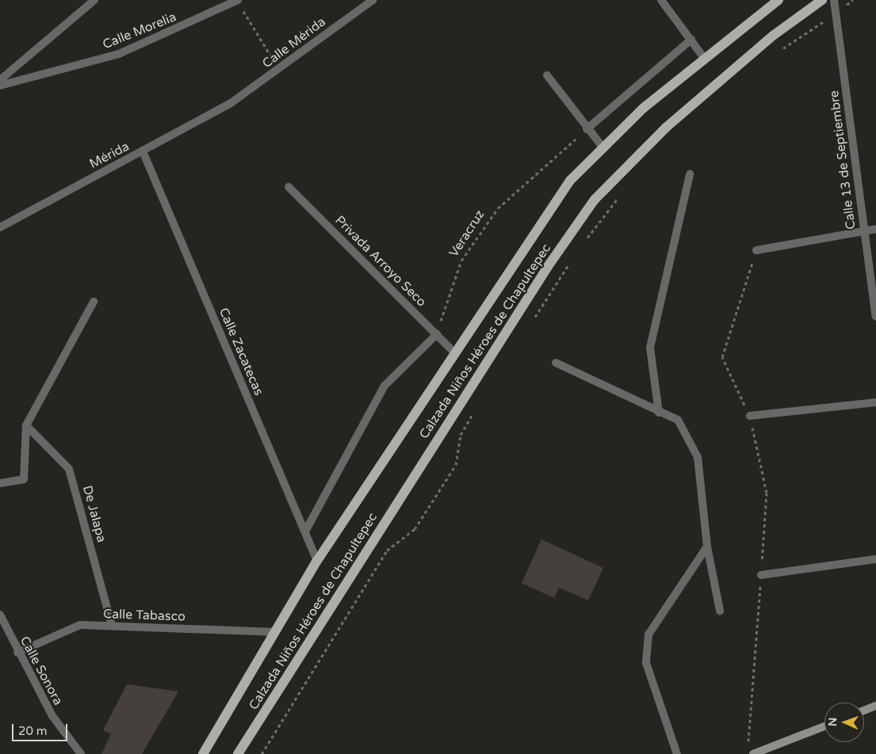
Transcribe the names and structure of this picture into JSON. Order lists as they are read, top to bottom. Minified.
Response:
{"streets":{"main road":["Calzada Niños Héroes de Chapultepec"],"street":["Calle Morelia","Calle Mérida","Mérida","Calle 13 de Septiembre","Privada Arroyo Seco","Calle Zacatecas","De Jalapa","Calle Tabasco","Calle Sonora"],"path":["Veracruz"]},"crossings":[["Calle Mérida","Mérida"],["Mérida","Calle Zacatecas"],["Veracruz","Privada Arroyo Seco"],["Privada Arroyo Seco","Calzada Niños Héroes de Chapultepec"],["Calzada Niños Héroes de Chapultepec","Calle Zacatecas"],["Calzada Niños Héroes de Chapultepec","Calle Tabasco"],["De Jalapa","Calle Tabasco"],["Calle Tabasco","Calle Sonora"]],"scale_bar":"20 m","north":"left"}
